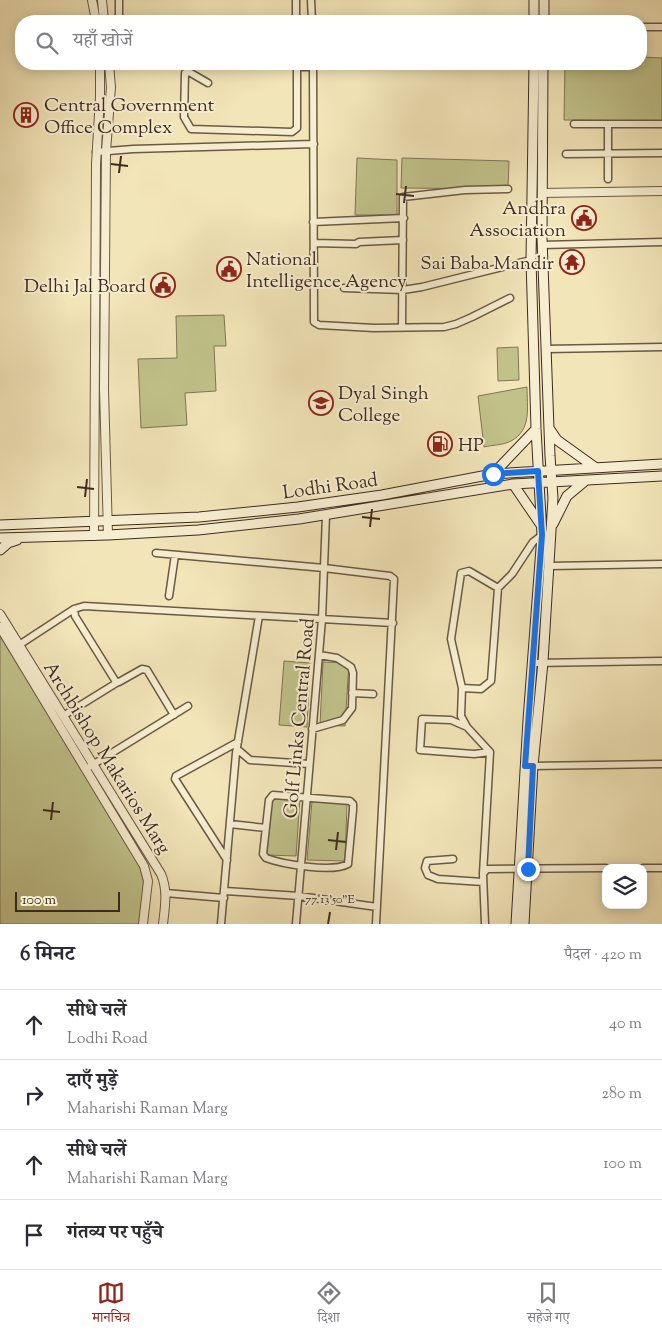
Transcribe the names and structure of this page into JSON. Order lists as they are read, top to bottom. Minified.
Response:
{"streets":{"main road":["Lodhi Road"],"street":["Golf Links Central Road","Archbishop Makarios Marg"]},"crossings":[["Lodhi Road","Golf Links Central Road"]],"places":{"building":["Central Government Office Complex"],"public building":["Andhra Association","National Intelligence Agency","Delhi Jal Board"],"temple":["Sai Baba Mandir"],"school or university":["Dyal Singh College"],"fuel station":["HP"]},"scale_bar":"100 m","page":{"search":"यहाँ खोजें","scale":"100 m","heading":["6 मिनट","पैदल · 420 m"],"list":[["सीधे चलें","Lodhi Road","40 m"],["दाएँ मुड़ें","Maharishi Raman Marg","280 m"],["सीधे चलें","Maharishi Raman Marg","100 m"],"गंतव्य पर पहुँचे"],"nav":["मानचित्र","दिशा","सहेजे गए"]},"coordinates":["77°13'50\"E"]}
